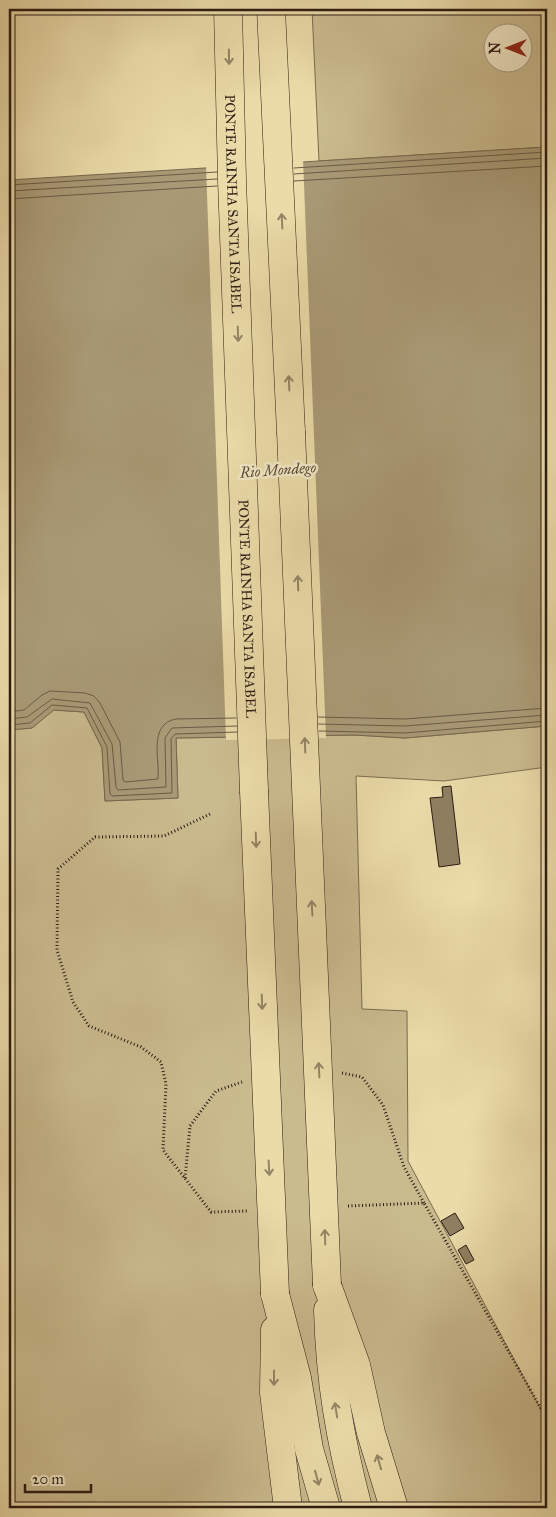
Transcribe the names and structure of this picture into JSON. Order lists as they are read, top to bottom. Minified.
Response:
{"streets":{"highway":["PONTE RAINHA SANTA ISABEL"]},"water":["Rio Mondego"],"scale_bar":"20 m","north":"left"}
